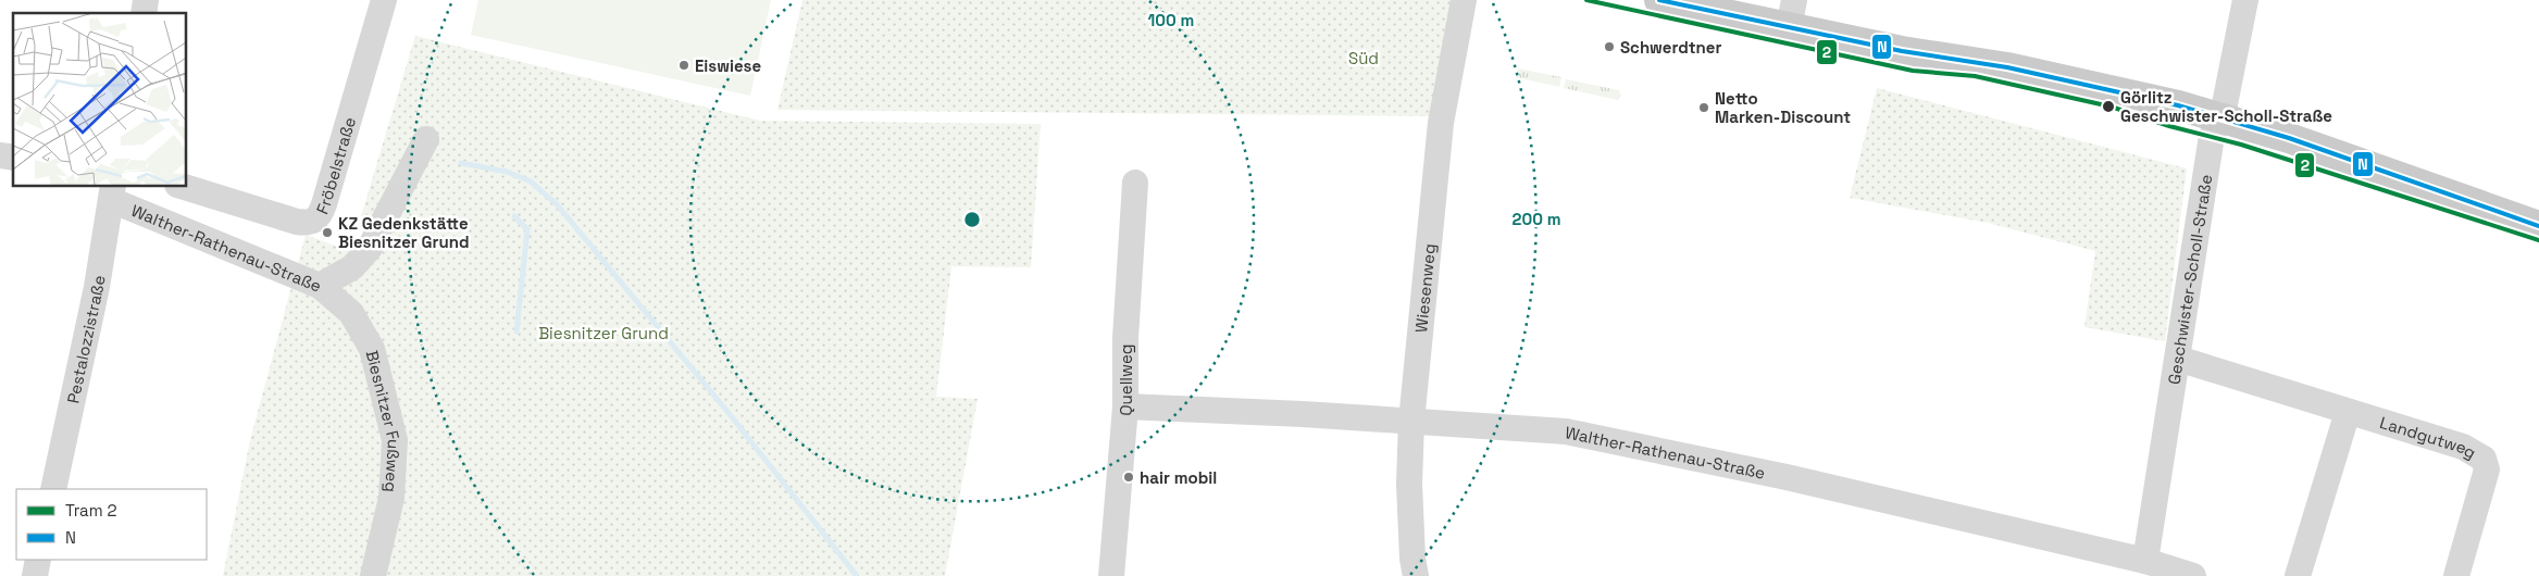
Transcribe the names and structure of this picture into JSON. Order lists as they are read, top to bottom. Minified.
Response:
{"streets":{"street":["Fröbelstraße","Walther-Rathenau-Straße","Geschwister-Scholl-Straße","Wiesenweg","Pestalozzistraße","Quellweg","Biesnitzer Fußweg","Landgutweg"]},"crossings":[["Walther-Rathenau-Straße","Geschwister-Scholl-Straße"],["Walther-Rathenau-Straße","Wiesenweg"],["Walther-Rathenau-Straße","Pestalozzistraße"],["Walther-Rathenau-Straße","Quellweg"],["Walther-Rathenau-Straße","Biesnitzer Fußweg"],["Geschwister-Scholl-Straße","Landgutweg"]],"parks":["Süd","Biesnitzer Grund"],"places":["Schwerdtner","Eiswiese","Görlitz Geschwister-Scholl-Straße","Netto Marken-Discount","KZ Gedenkstätte Biesnitzer Grund","hair mobil"],"lines":["tram line 2","transit line N"],"legend":["Tram 2","N"],"rings":["100 m","200 m"]}
